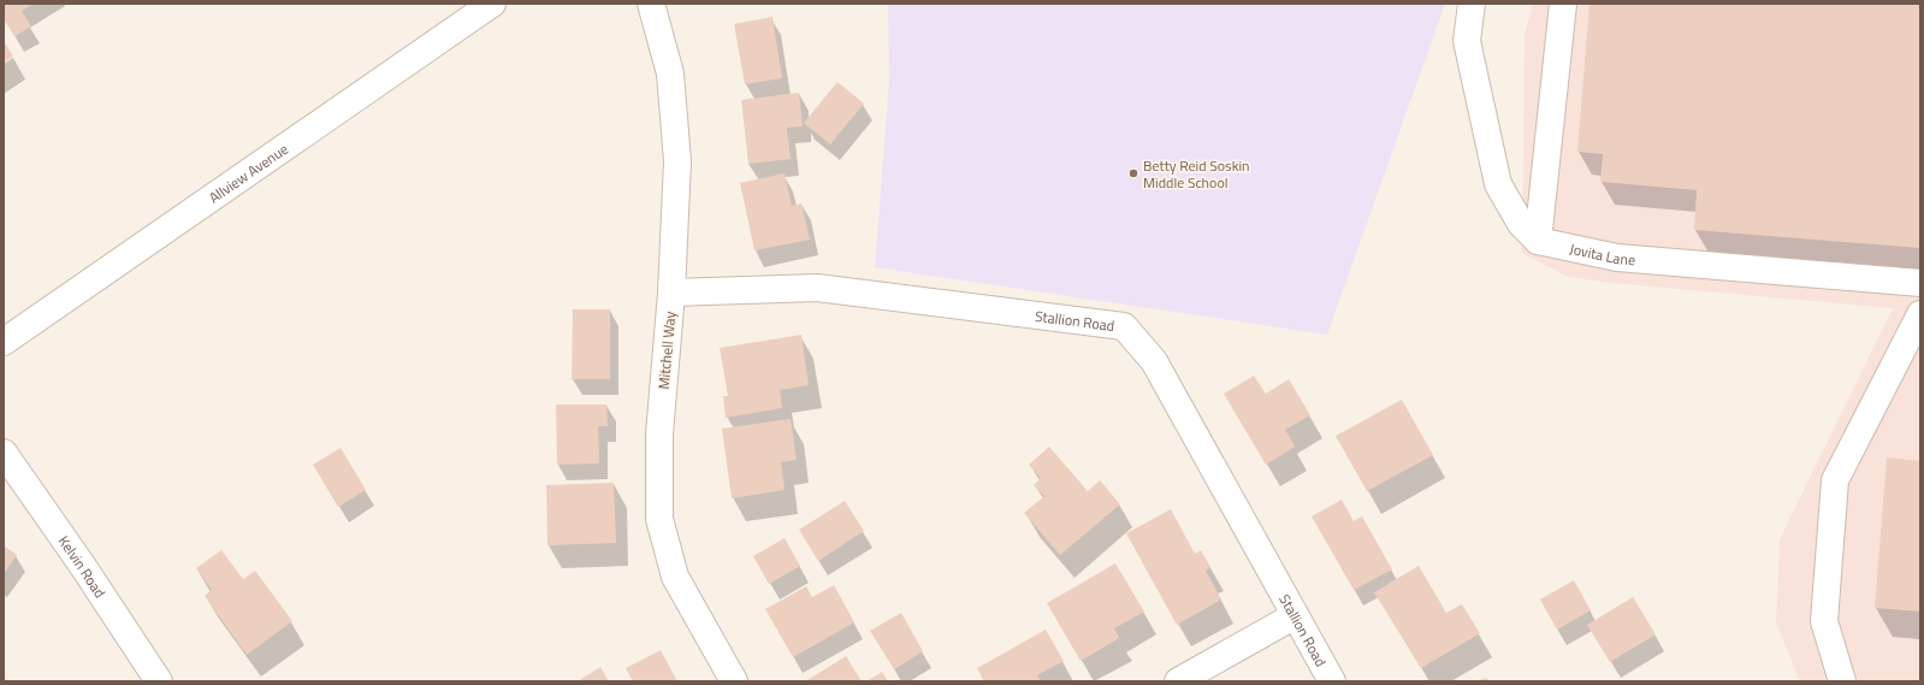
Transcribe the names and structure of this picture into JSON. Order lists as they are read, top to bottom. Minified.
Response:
{"streets":{"street":["Allview Avenue","Jovita Lane","Stallion Road","Mitchell Way","Kelvin Road"]},"crossings":[["Stallion Road","Mitchell Way"]],"places":["Betty Reid Soskin Middle School"]}
